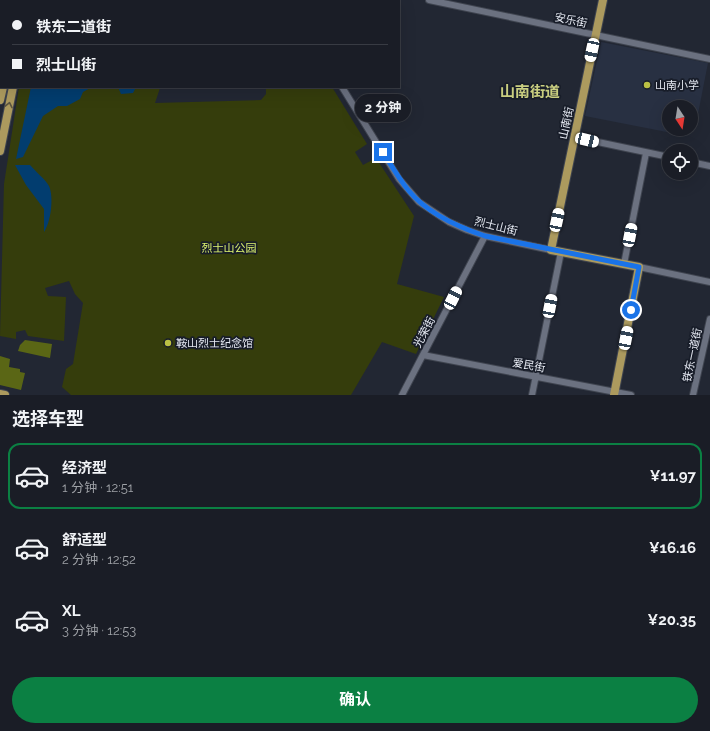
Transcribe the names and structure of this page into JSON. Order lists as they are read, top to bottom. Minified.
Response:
{"streets":{"main road":["山南街","烈士山街"],"street":["安乐街","光荣街","铁东一道街","爱民街"]},"crossings":[["安乐街","山南街"],["山南街","烈士山街"],["烈士山街","光荣街"],["光荣街","爱民街"]],"districts":["山南街道"],"parks":["烈士山公园"],"places":["山南小学","鞍山烈士纪念馆"],"north":"bottom","page":{"banner":["铁东二道街","烈士山街"],"bubble":"2 分钟","heading":"选择车型","list":[{"name":"经济型","note":"1 分钟 · 12:51","value":"¥11.97"},{"name":"舒适型","note":"2 分钟 · 12:52","value":"¥16.16"},{"name":"XL","note":"3 分钟 · 12:53","value":"¥20.35"}],"buttons":"确认"}}
